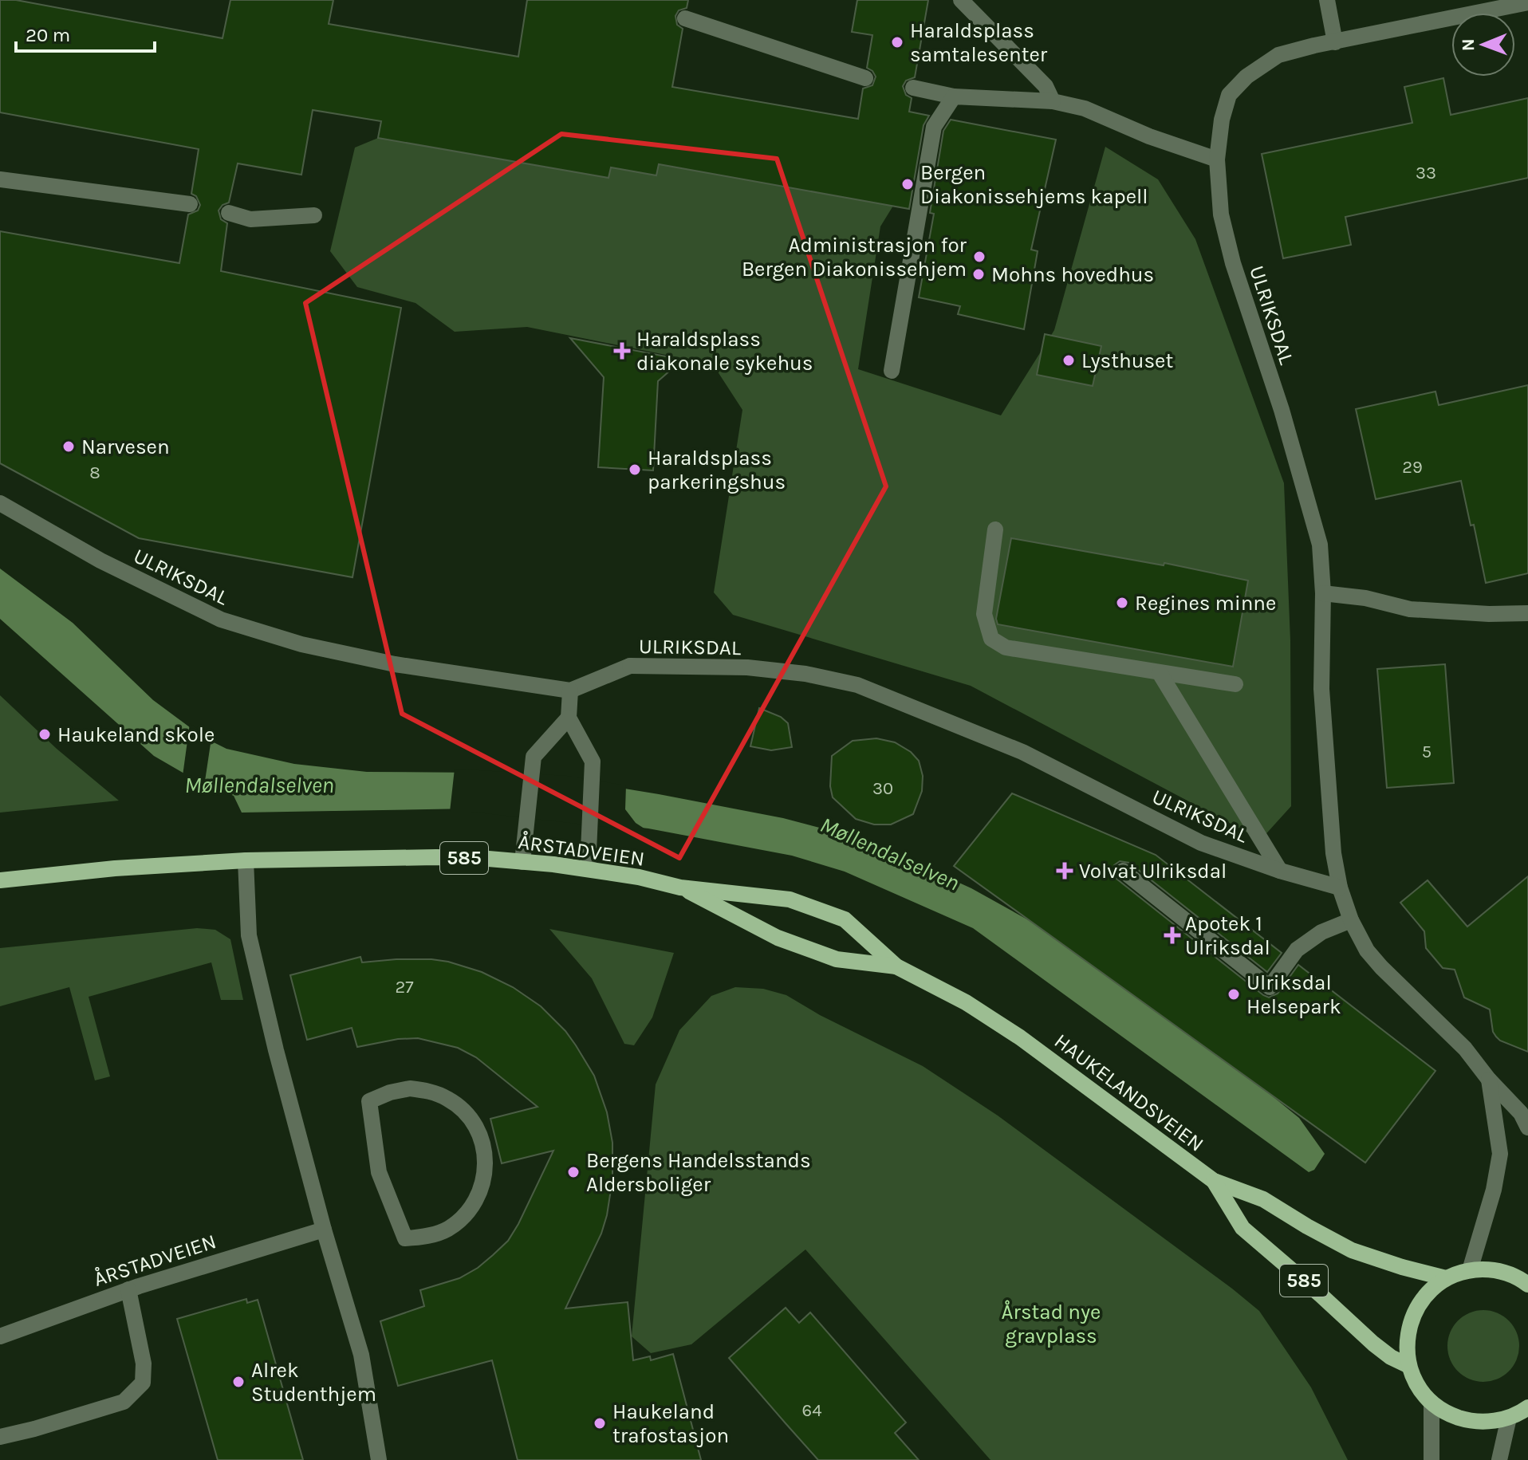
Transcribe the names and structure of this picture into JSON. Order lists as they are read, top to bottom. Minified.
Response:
{"streets":{"main road":["ÅRSTADVEIEN","585","HAUKELANDSVEIEN"],"street":["ULRIKSDAL"]},"crossings":[["ULRIKSDAL","585"],["ÅRSTADVEIEN","HAUKELANDSVEIEN"],["585","HAUKELANDSVEIEN"]],"water":["Møllendalselven"],"parks":["Årstad nye gravplass"],"places":{"other":["Haraldsplass samtalesenter","Bergen Diakonissehjems kapell","Administrasjon for Bergen Diakonissehjem","Mohns hovedhus","Lysthuset","Narvesen","Haraldsplass parkeringshus","Regines minne","Haukeland skole","Ulriksdal Helsepark","Bergens Handelsstands Aldersboliger","Alrek Studenthjem","Haukeland trafostasjon"],"health":["Haraldsplass diakonale sykehus","Volvat Ulriksdal","Apotek 1 Ulriksdal"]},"house_numbers":["33","29","8","5","30","27","64"],"scale_bar":"20 m","north":"left"}
